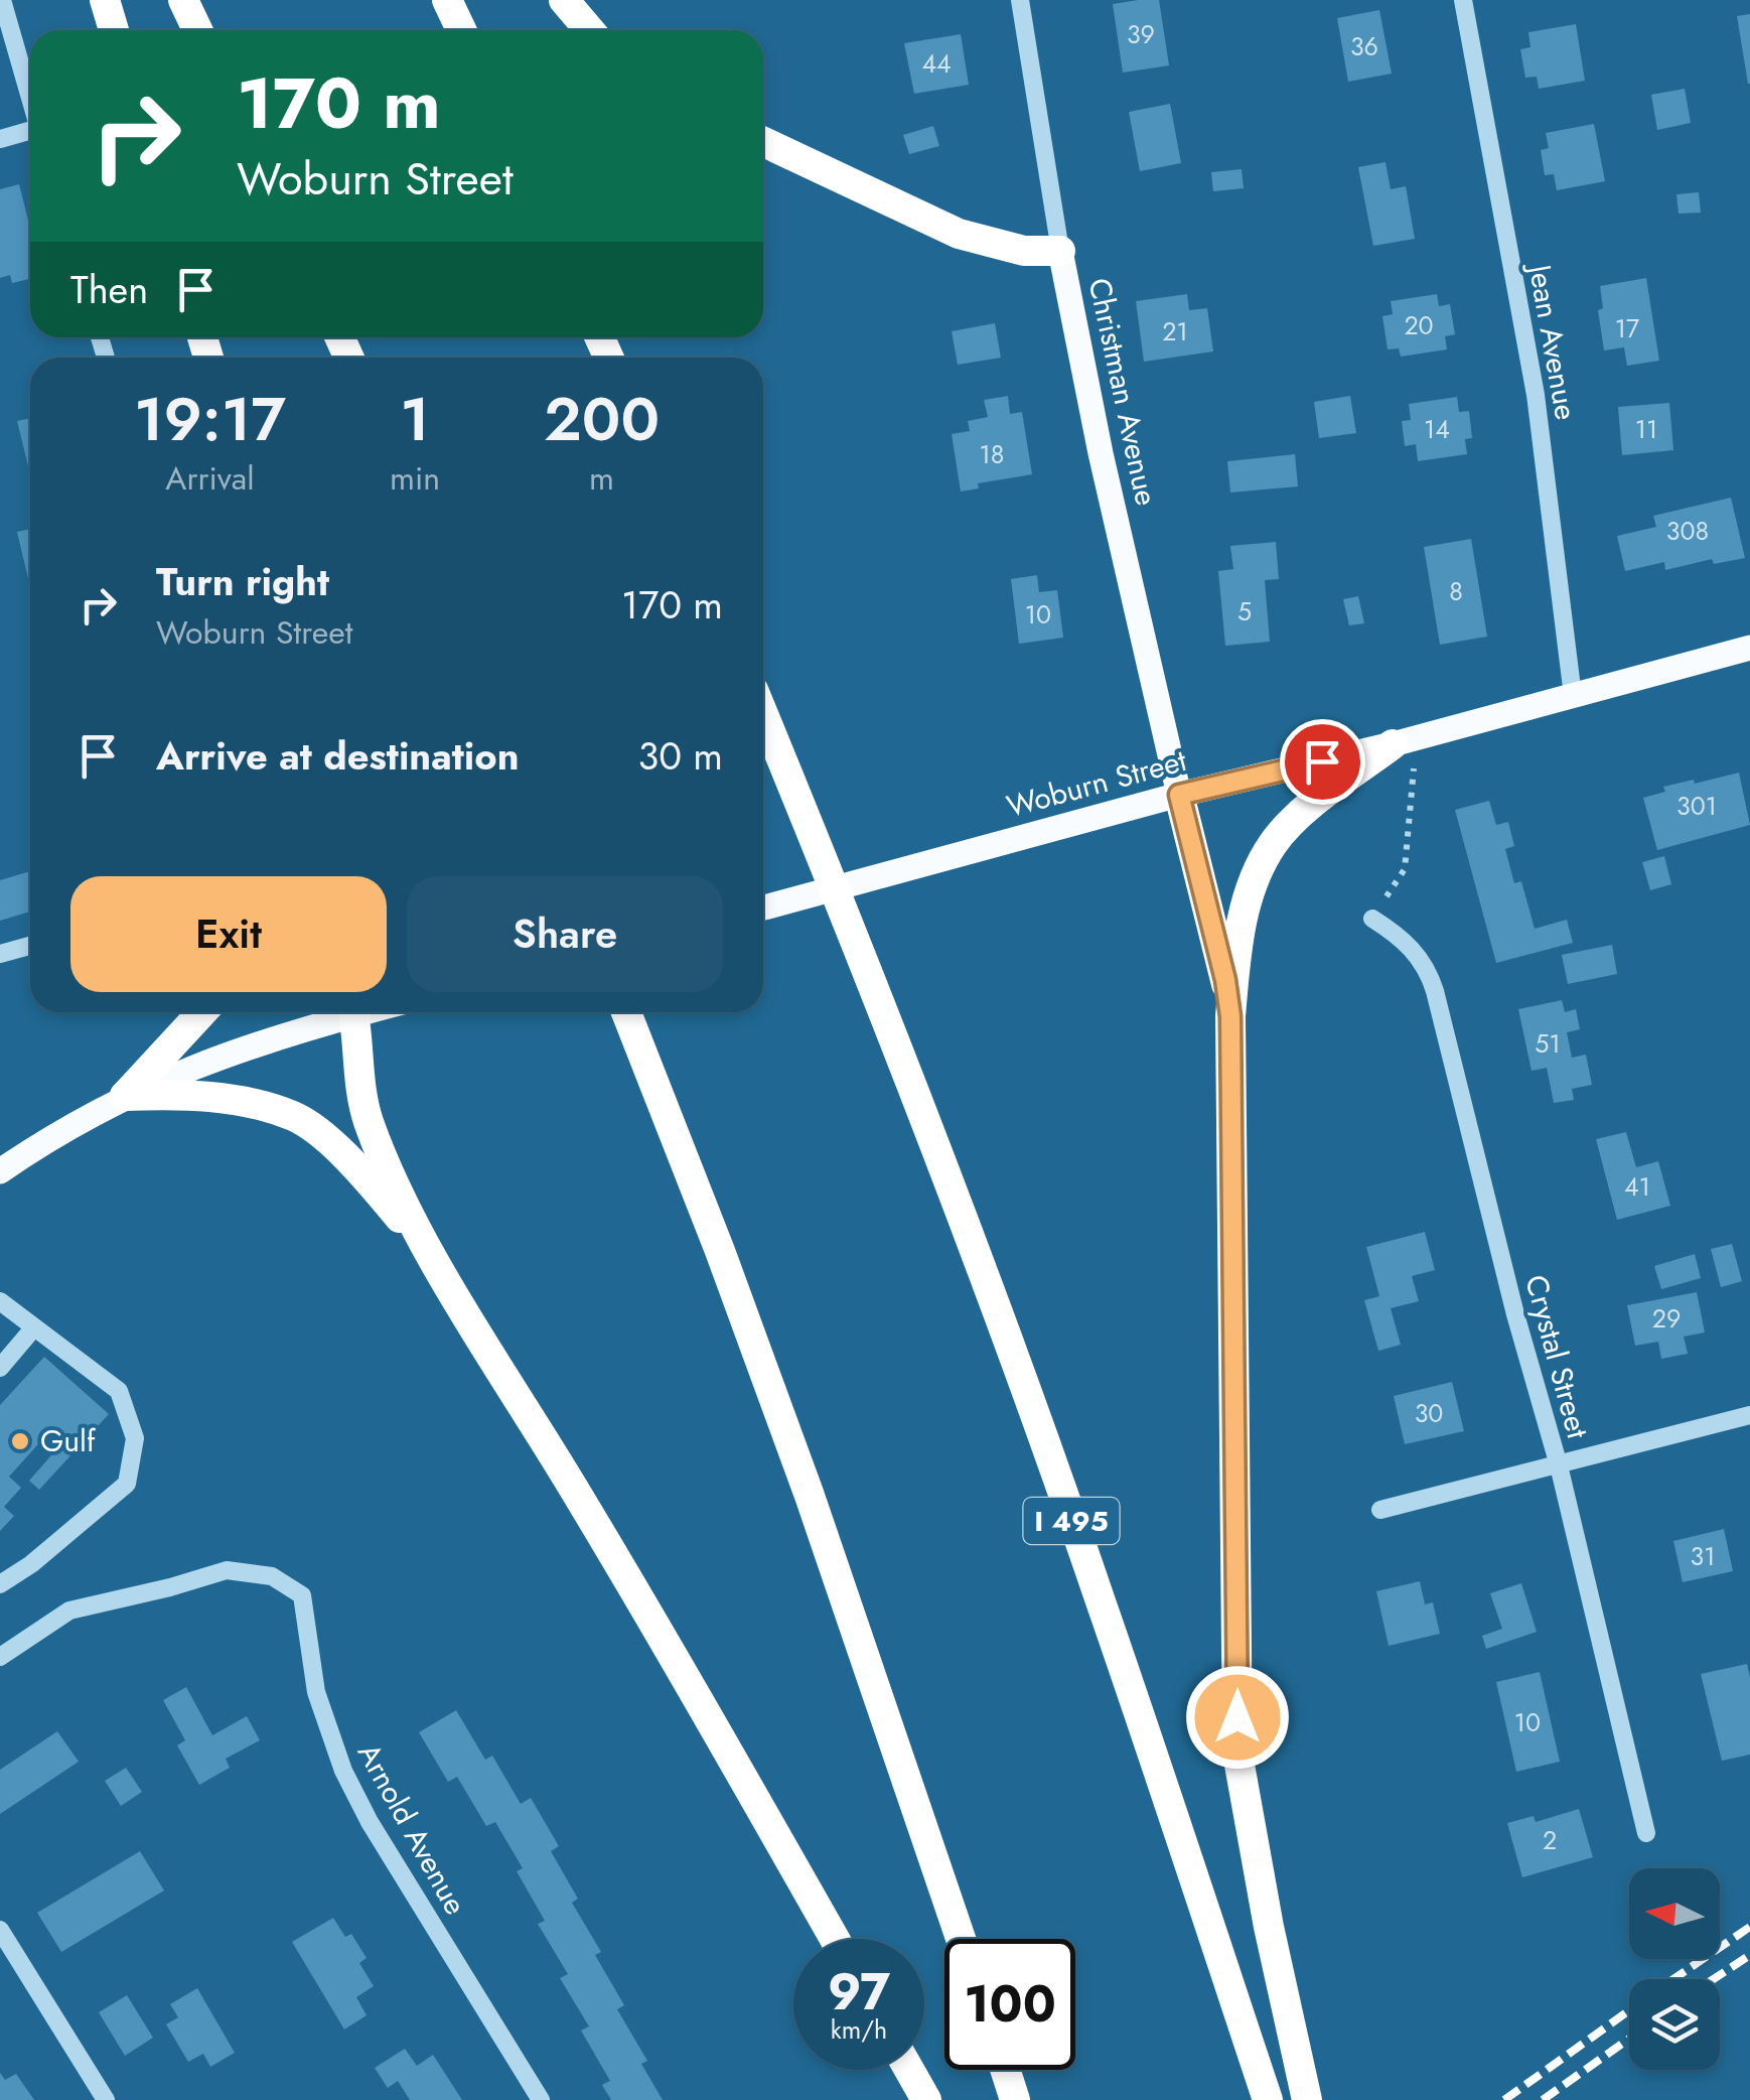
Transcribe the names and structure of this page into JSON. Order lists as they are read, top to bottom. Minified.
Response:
{"streets":{"highway":["I 495"],"main road":["Christman Avenue","Woburn Street"],"street":["Jean Avenue","Crystal Street","Arnold Avenue"]},"crossings":[["Jean Avenue","Woburn Street"],["Christman Avenue","Woburn Street"]],"places":["Gulf"],"house_numbers":["39","36","44","20","17","21","14","11","18","308","8","5","10","301","51","41","29","30","31","10","2"],"north":"left","page":{"turn":["170 m","Woburn Street"],"then":"Then","eta":["19:17","Arrival","1","min","200","m"],"list":[{"name":"Turn right","note":"Woburn Street","value":"170 m"},{"name":"Arrive at destination","value":"30 m"}],"buttons":["Exit","Share"],"speed":"97 km/h","limit":"100"}}
